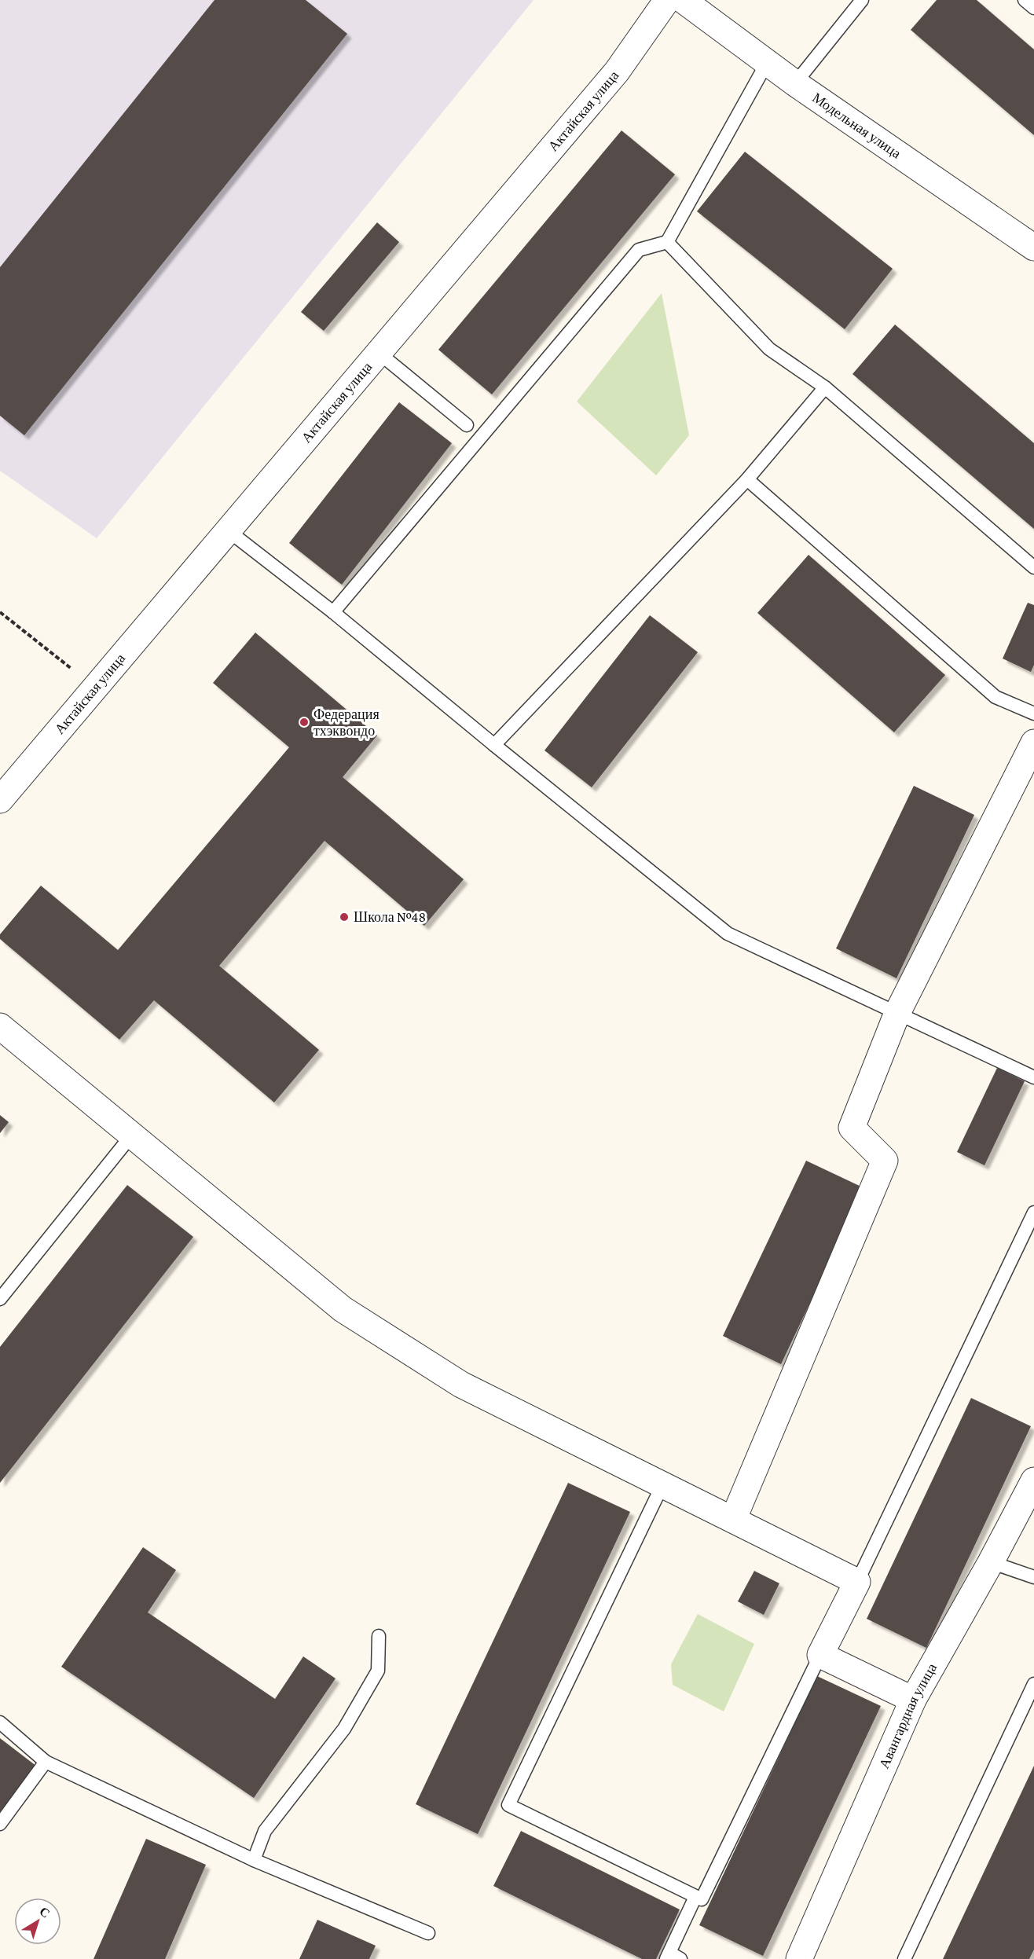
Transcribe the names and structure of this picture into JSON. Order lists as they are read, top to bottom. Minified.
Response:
{"streets":{"street":["Актайская улица","Модельная улица","Авангардная улица"]},"places":["Федерация тхэквондо","Школа №48"],"north":"top right"}
